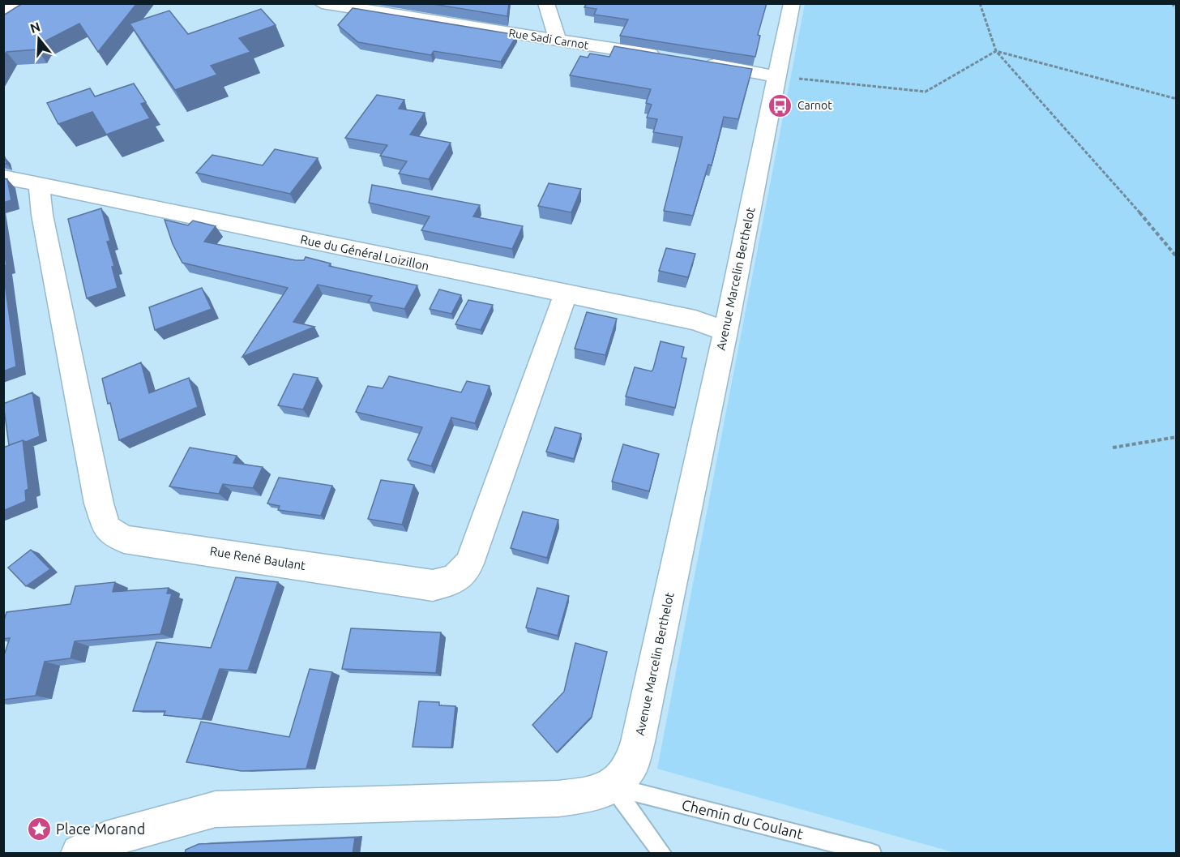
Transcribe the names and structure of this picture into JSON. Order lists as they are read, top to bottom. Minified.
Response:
{"streets":{"street":["Rue Sadi Carnot","Rue du Général Loizillon","Avenue Marcelin Berthelot","Rue René Baulant"],"lane":["Chemin du Coulant"]},"crossings":[["Rue du Général Loizillon","Avenue Marcelin Berthelot"],["Rue du Général Loizillon","Rue René Baulant"],["Avenue Marcelin Berthelot","Chemin du Coulant"]],"places":{"bus stop":["Carnot"],"place":["Place Morand"]},"north":"top"}
